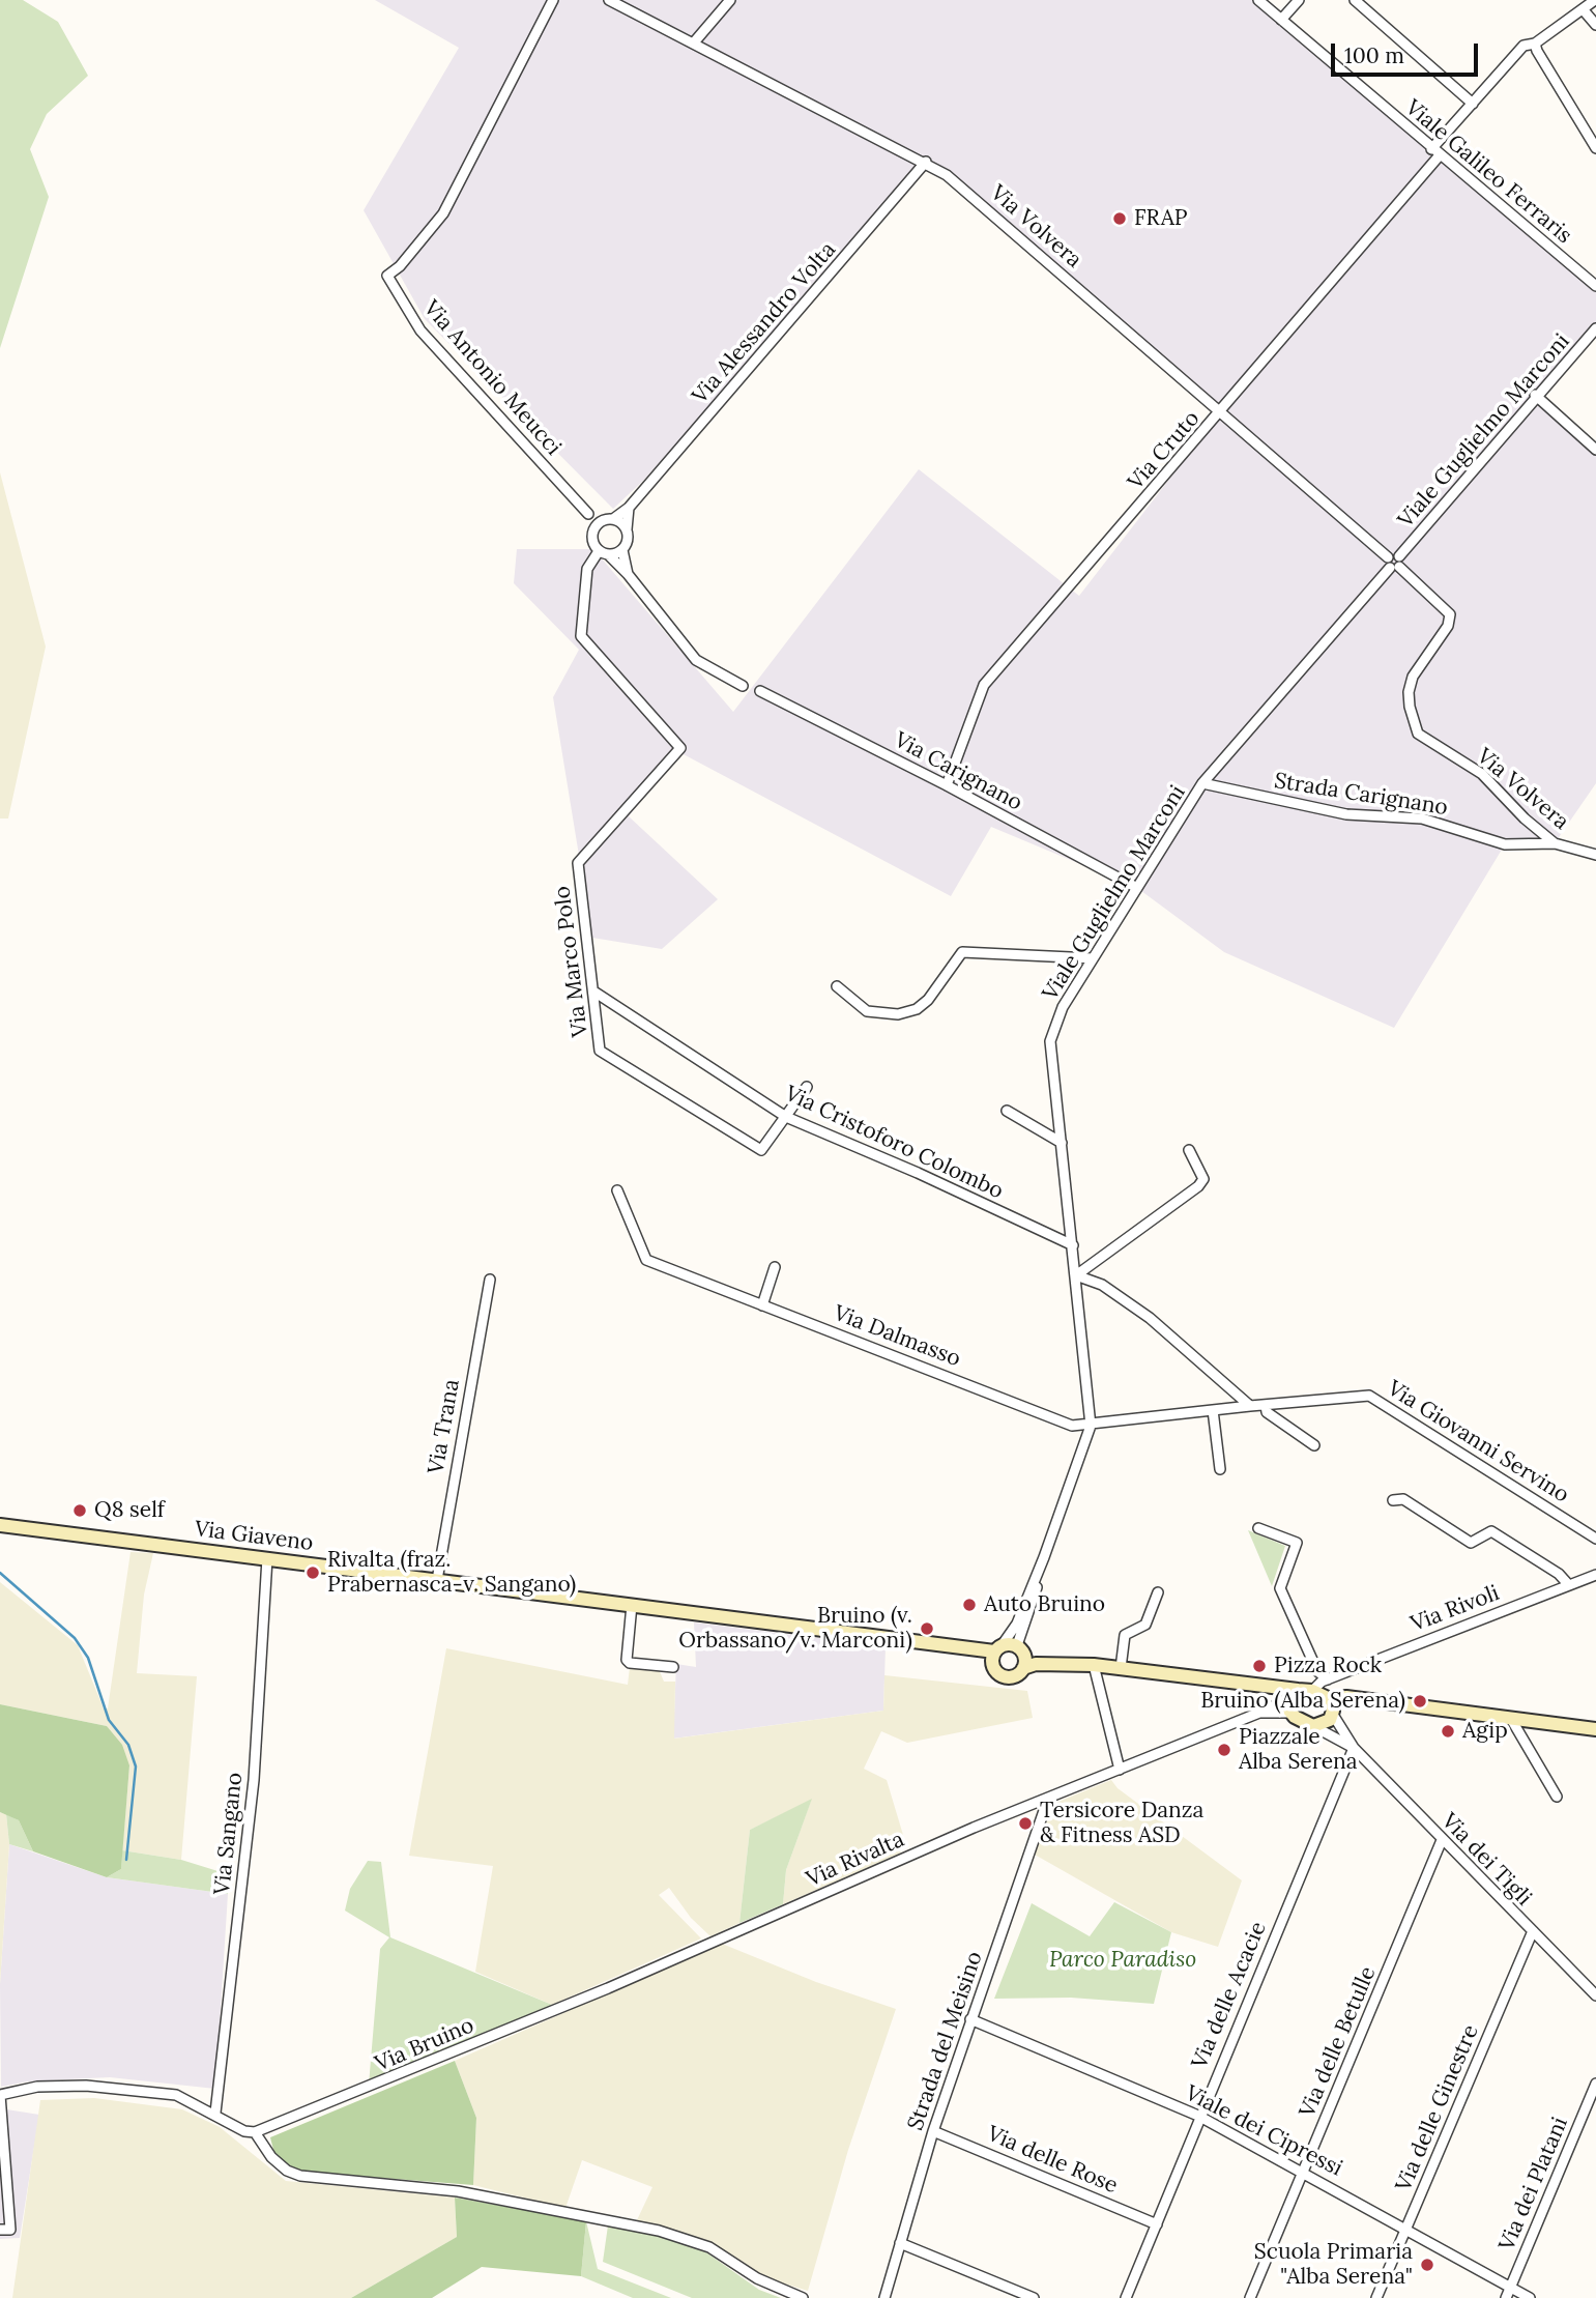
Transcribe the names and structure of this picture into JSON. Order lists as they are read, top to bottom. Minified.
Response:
{"streets":{"main road":["Via Giaveno"],"street":["Viale Galileo Ferraris","Via Volvera","Via Alessandro Volta","Via Antonio Meucci","Viale Guglielmo Marconi","Via Cruto","Via Carignano","Strada Carignano","Via Marco Polo","Via Cristoforo Colombo","Via Dalmasso","Via Trana","Via Giovanni Servino","Via Rivoli","Via Sangano","Via Rivalta","Via dei Tigli","Via delle Acacie","Strada del Meisino","Via delle Betulle","Via Bruino","Via delle Ginestre","Viale dei Cipressi","Via delle Rose","Via dei Platani"]},"crossings":[["Viale Galileo Ferraris","Via Cruto"],["Via Volvera","Via Alessandro Volta"],["Via Volvera","Viale Guglielmo Marconi"],["Via Volvera","Via Cruto"],["Via Volvera","Strada Carignano"],["Via Alessandro Volta","Via Marco Polo"],["Viale Guglielmo Marconi","Via Carignano"],["Viale Guglielmo Marconi","Strada Carignano"],["Viale Guglielmo Marconi","Via Cristoforo Colombo"],["Viale Guglielmo Marconi","Via Dalmasso"],["Viale Guglielmo Marconi","Via Giaveno"],["Via Cruto","Via Carignano"],["Via Marco Polo","Via Cristoforo Colombo"],["Via Dalmasso","Via Giovanni Servino"],["Via Trana","Via Giaveno"],["Via Giaveno","Via Sangano"],["Via Rivalta","Strada del Meisino"],["Via Rivalta","Via Bruino"],["Via dei Tigli","Via delle Acacie"],["Via dei Tigli","Via delle Betulle"],["Via dei Tigli","Via delle Ginestre"],["Via delle Acacie","Viale dei Cipressi"],["Via delle Acacie","Via delle Rose"],["Strada del Meisino","Viale dei Cipressi"],["Strada del Meisino","Via delle Rose"],["Via delle Betulle","Viale dei Cipressi"],["Via delle Ginestre","Viale dei Cipressi"],["Viale dei Cipressi","Via dei Platani"]],"parks":["Parco Paradiso"],"places":["FRAP","Q8 self","Rivalta (fraz. Prabernasca-v. Sangano)","Auto Bruino","Bruino (v. Orbassano/v. Marconi)","Pizza Rock","Bruino (Alba Serena)","Agip","Piazzale Alba Serena","Tersicore Danza & Fitness ASD","Scuola Primaria \"Alba Serena\""],"scale_bar":"100 m"}
